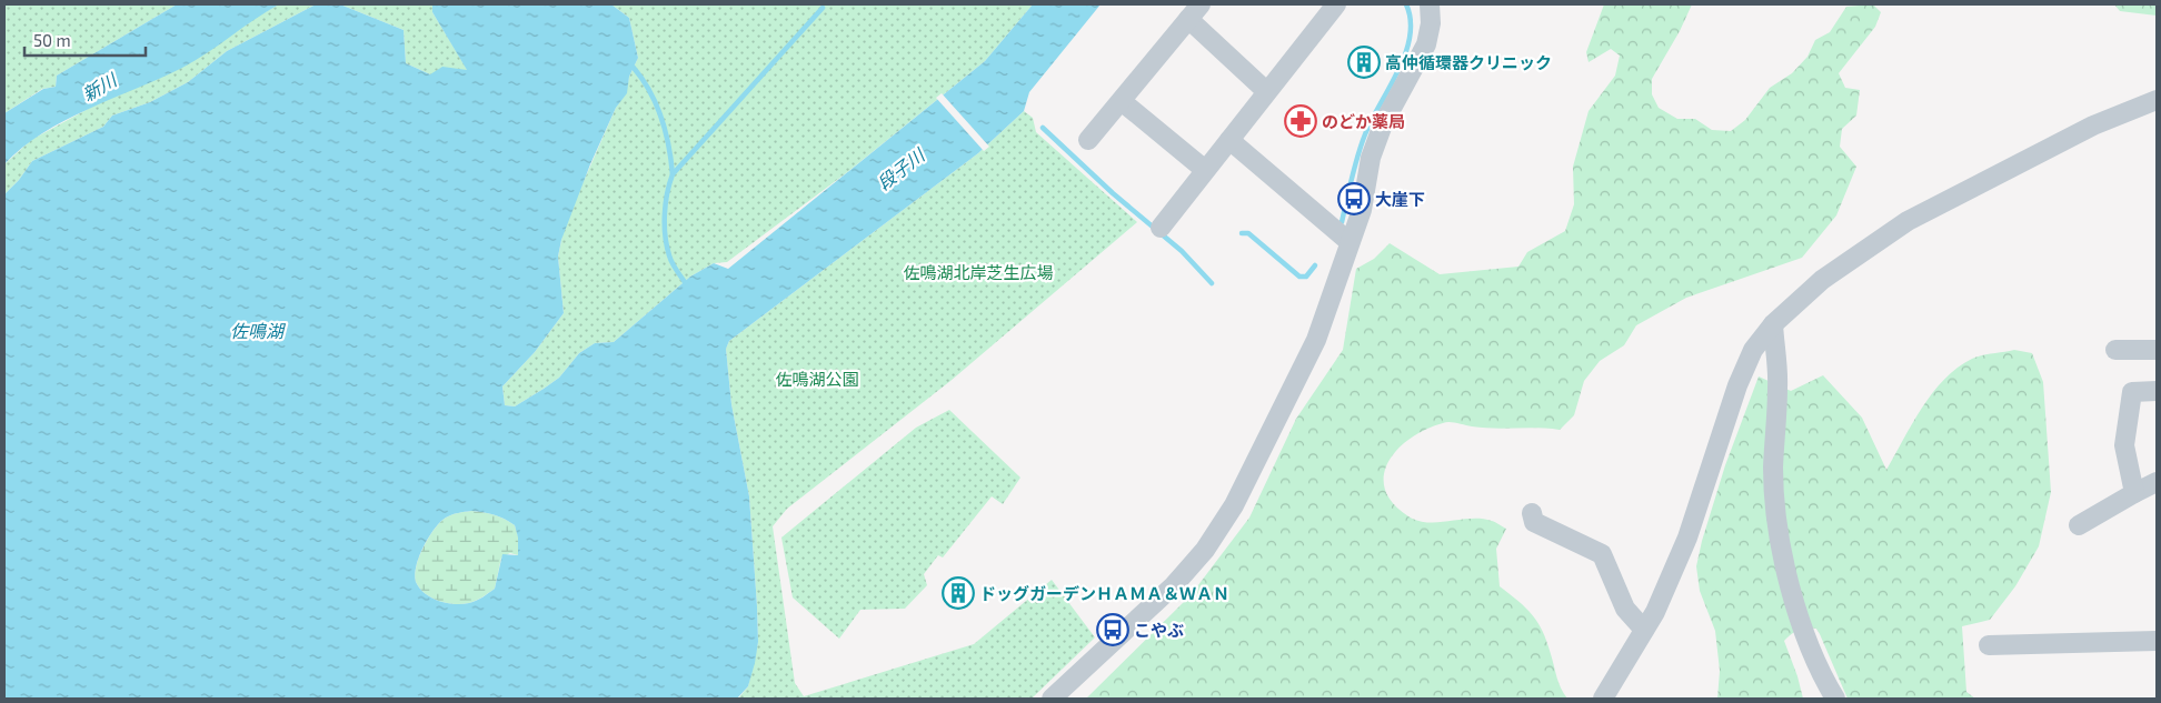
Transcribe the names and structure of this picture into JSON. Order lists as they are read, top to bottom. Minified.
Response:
{"water":["新川","段子川","佐鳴湖"],"parks":["佐鳴湖北岸芝生広場","佐鳴湖公園"],"places":{"building":["高仲循環器クリニック","ドッグガーデンＨＡＭＡ＆ＷＡＮ"],"pharmacy":["のどか薬局"],"bus stop":["大崖下","こやぶ"]},"scale_bar":"50 m"}
